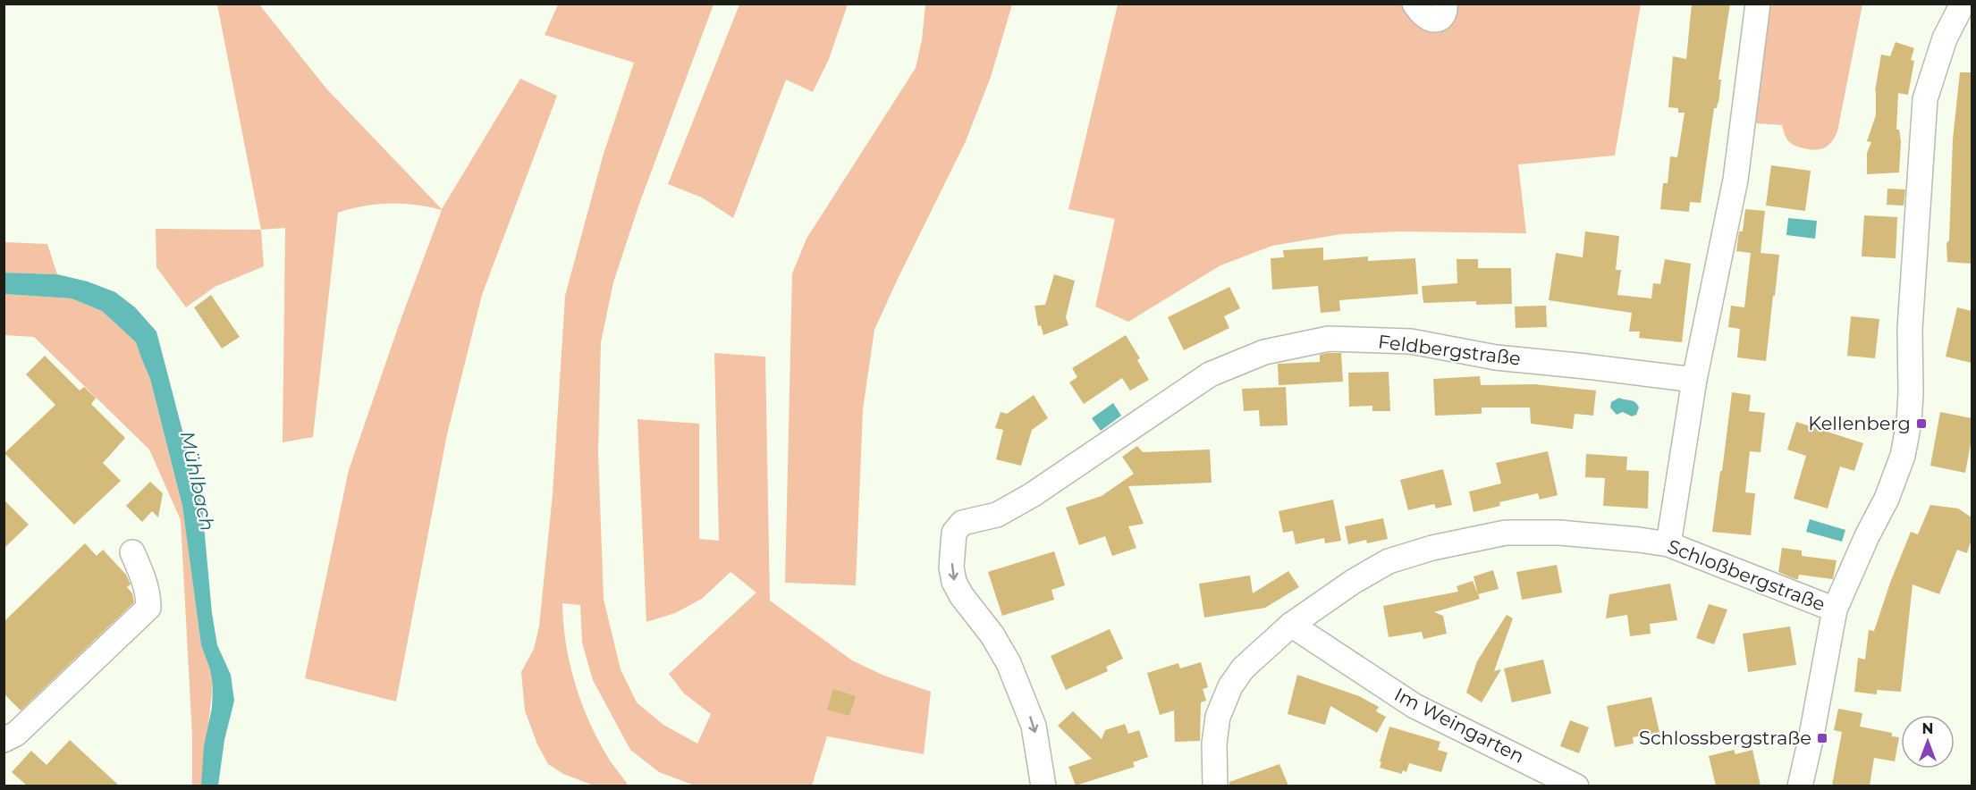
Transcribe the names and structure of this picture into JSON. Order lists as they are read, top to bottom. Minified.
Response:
{"streets":{"street":["Feldbergstraße","Schloßbergstraße","Im Weingarten"]},"crossings":[["Schloßbergstraße","Im Weingarten"]],"water":["Mühlbach"],"places":{"transit":["Kellenberg","Schlossbergstraße"]},"north":"top"}
